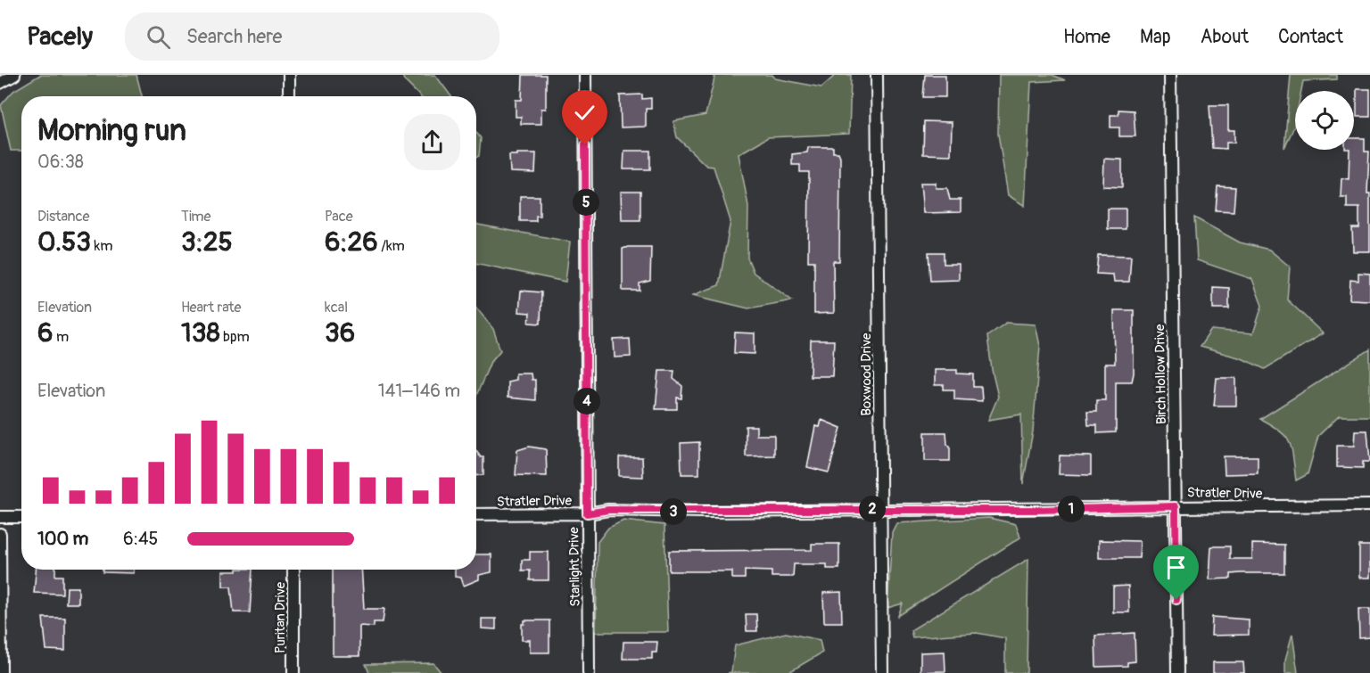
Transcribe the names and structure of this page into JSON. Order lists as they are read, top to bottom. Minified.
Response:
{"streets":{"street":["Boxwood Drive","Birch Hollow Drive","Stratler Drive","Starlight Drive","Puritan Drive"]},"crossings":[["Boxwood Drive","Stratler Drive"],["Birch Hollow Drive","Stratler Drive"],["Stratler Drive","Starlight Drive"]],"page":{"header":"Pacely","search":"Search here","nav":["Home","Map","About","Contact"],"heading":["Morning run","06:38"],"stats":[["Distance","0.53 km"],["Time","3:25"],["Pace","6:26 /km"],["Elevation","6 m"],["Heart rate","138 bpm"],["kcal","36"]],"pins":["5","4","1","2","3"],"chart":["Elevation","141–146 m"],"list":[{"name":"100 m","note":"6:45"}]}}
